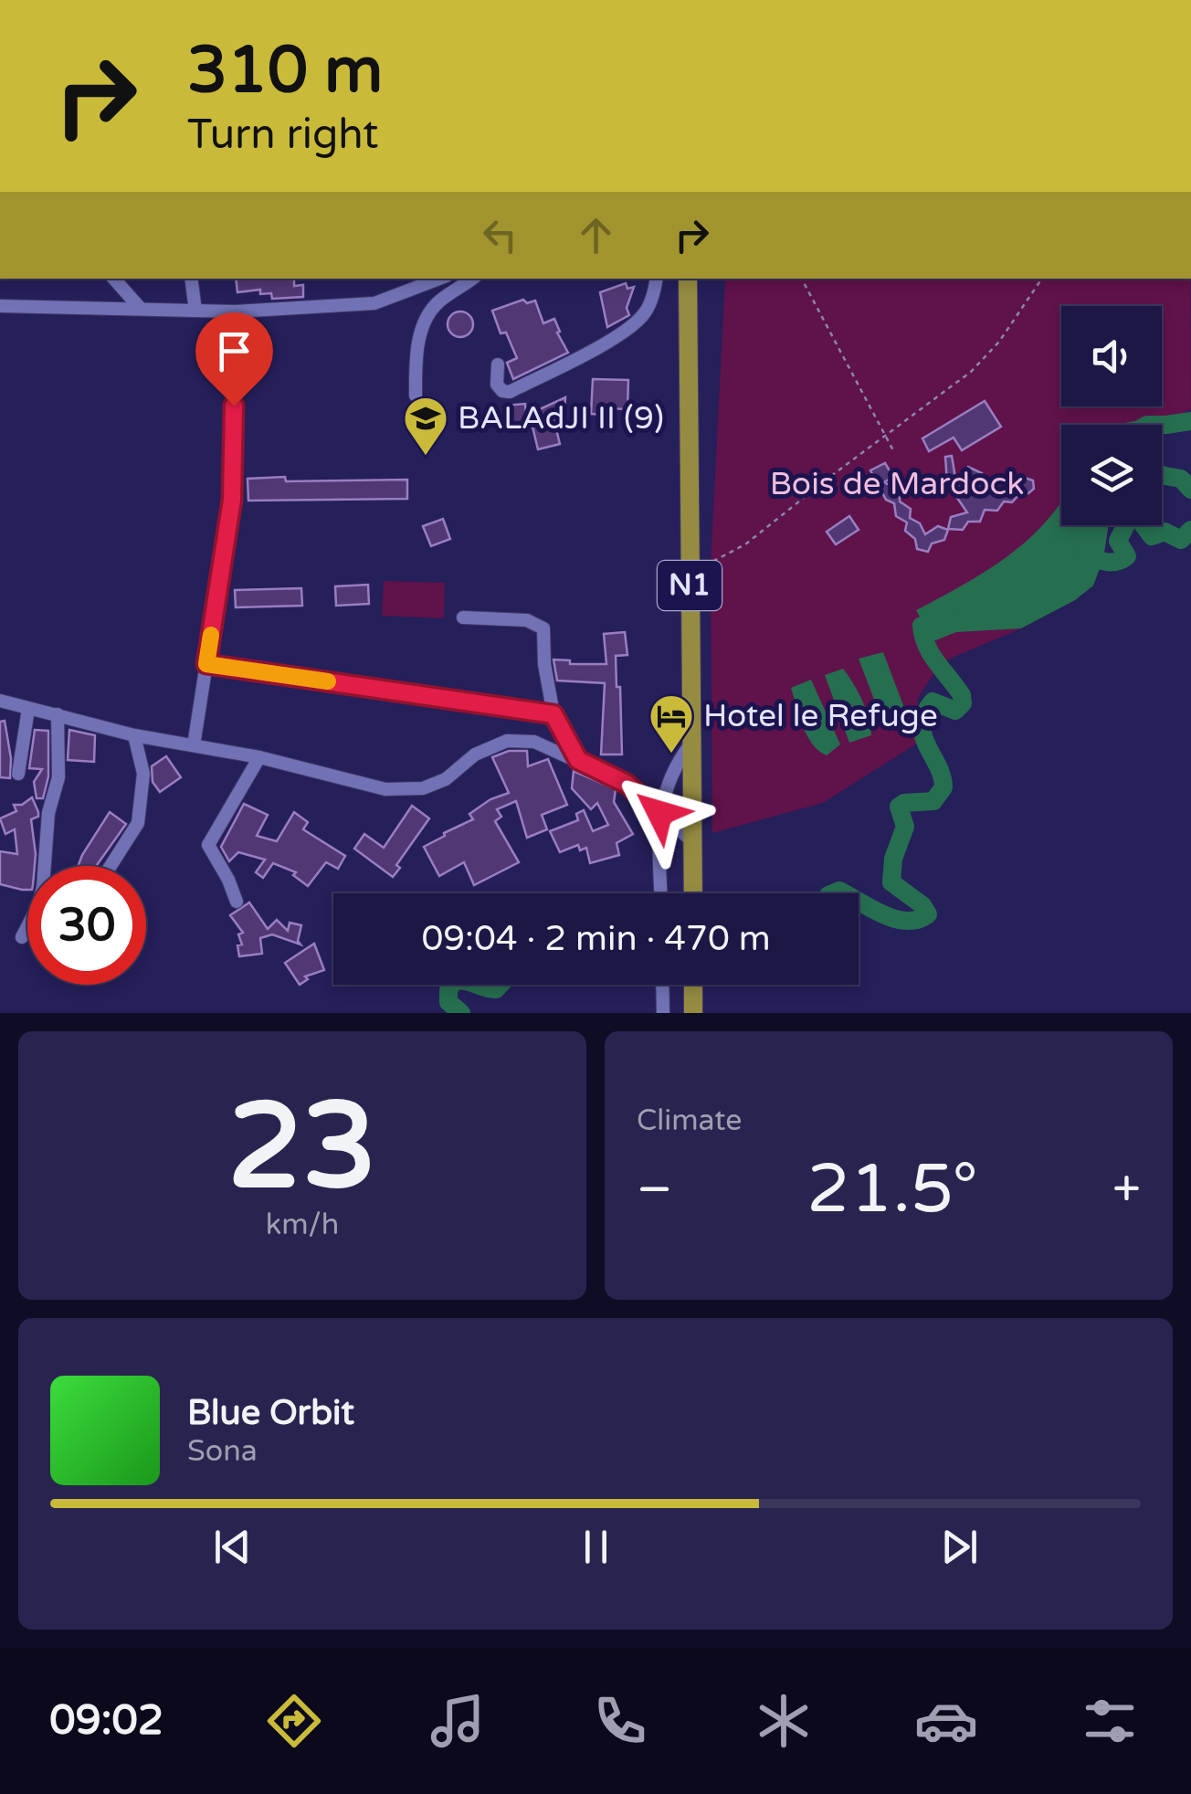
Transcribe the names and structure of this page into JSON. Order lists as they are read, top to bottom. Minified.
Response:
{"streets":{"highway":["N1"]},"parks":["Bois de Mardock"],"places":{"school or university":["BALAdJI II (9)"],"hotel":["Hotel le Refuge"]},"page":{"turn":["310 m","Turn right"],"limit":"30","trip":"09:04 · 2 min · 470 m","tile":[["23","km/h"],"Climate"],"heat":["−","21.5°","+"],"song":["Blue Orbit","Sona"],"tabs":"09:02"}}
